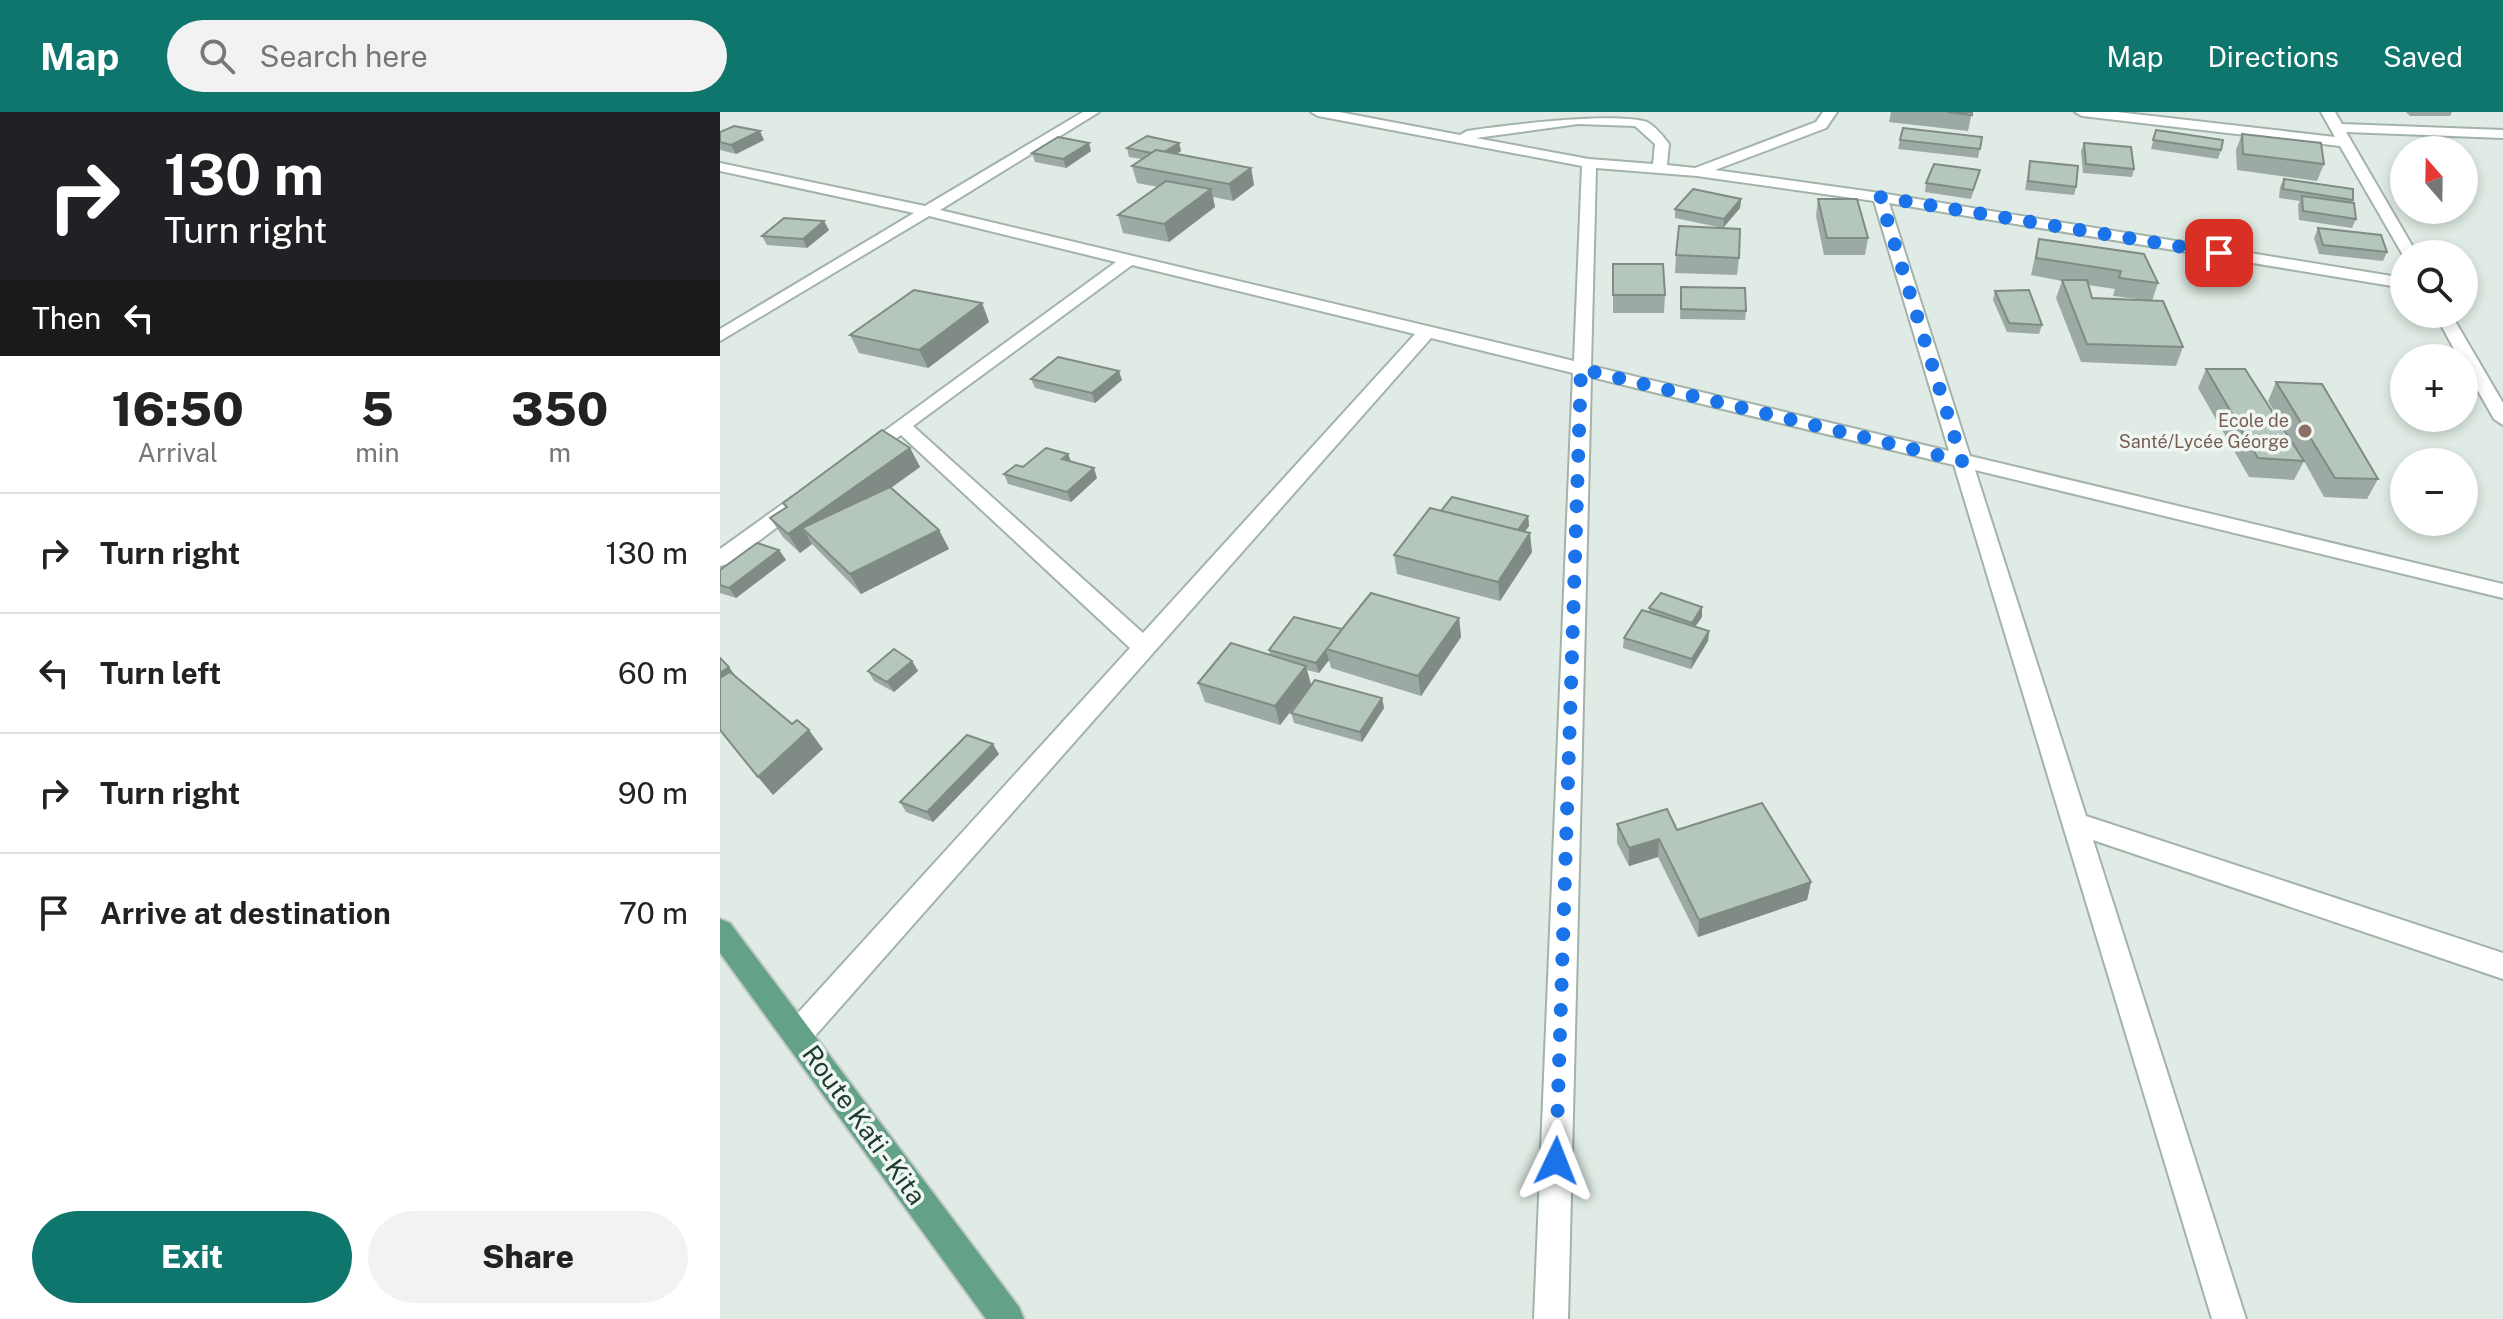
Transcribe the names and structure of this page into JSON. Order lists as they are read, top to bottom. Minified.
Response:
{"streets":{"main road":["Route Kati - Kita"]},"places":["Ecole de Santé/Lycée Géorge"],"north":"top","page":{"header":"Map","search":"Search here","nav":["Map","Directions","Saved"],"turn":["130 m","Turn right"],"map_buttons":["+","−"],"then":"Then","eta":["16:50","Arrival","5","min","350","m"],"list":[{"name":"Turn right","value":"130 m"},{"name":"Turn left","value":"60 m"},{"name":"Turn right","value":"90 m"},{"name":"Arrive at destination","value":"70 m"}],"buttons":["Exit","Share"]}}
